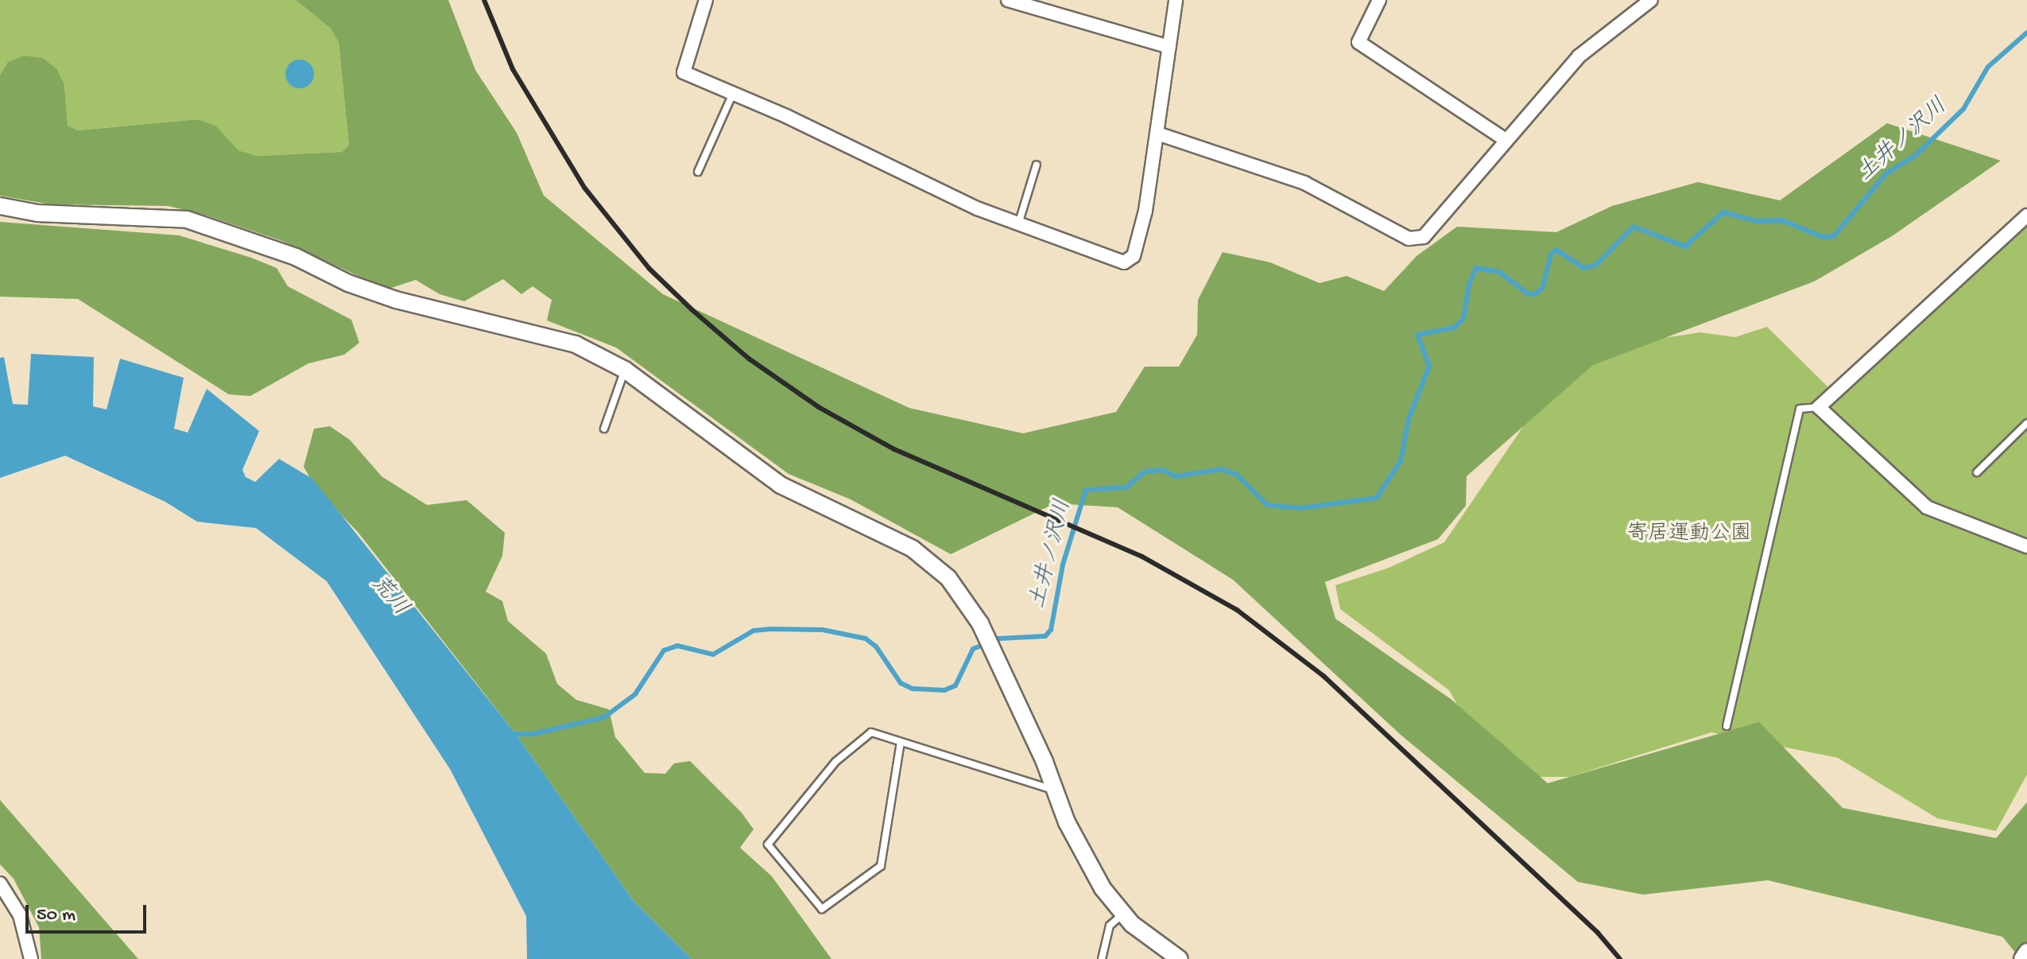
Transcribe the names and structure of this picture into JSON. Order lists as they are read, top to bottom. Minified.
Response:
{"water":["土井ノ沢川","荒川"],"parks":["寄居運動公園"],"scale_bar":"50 m"}
